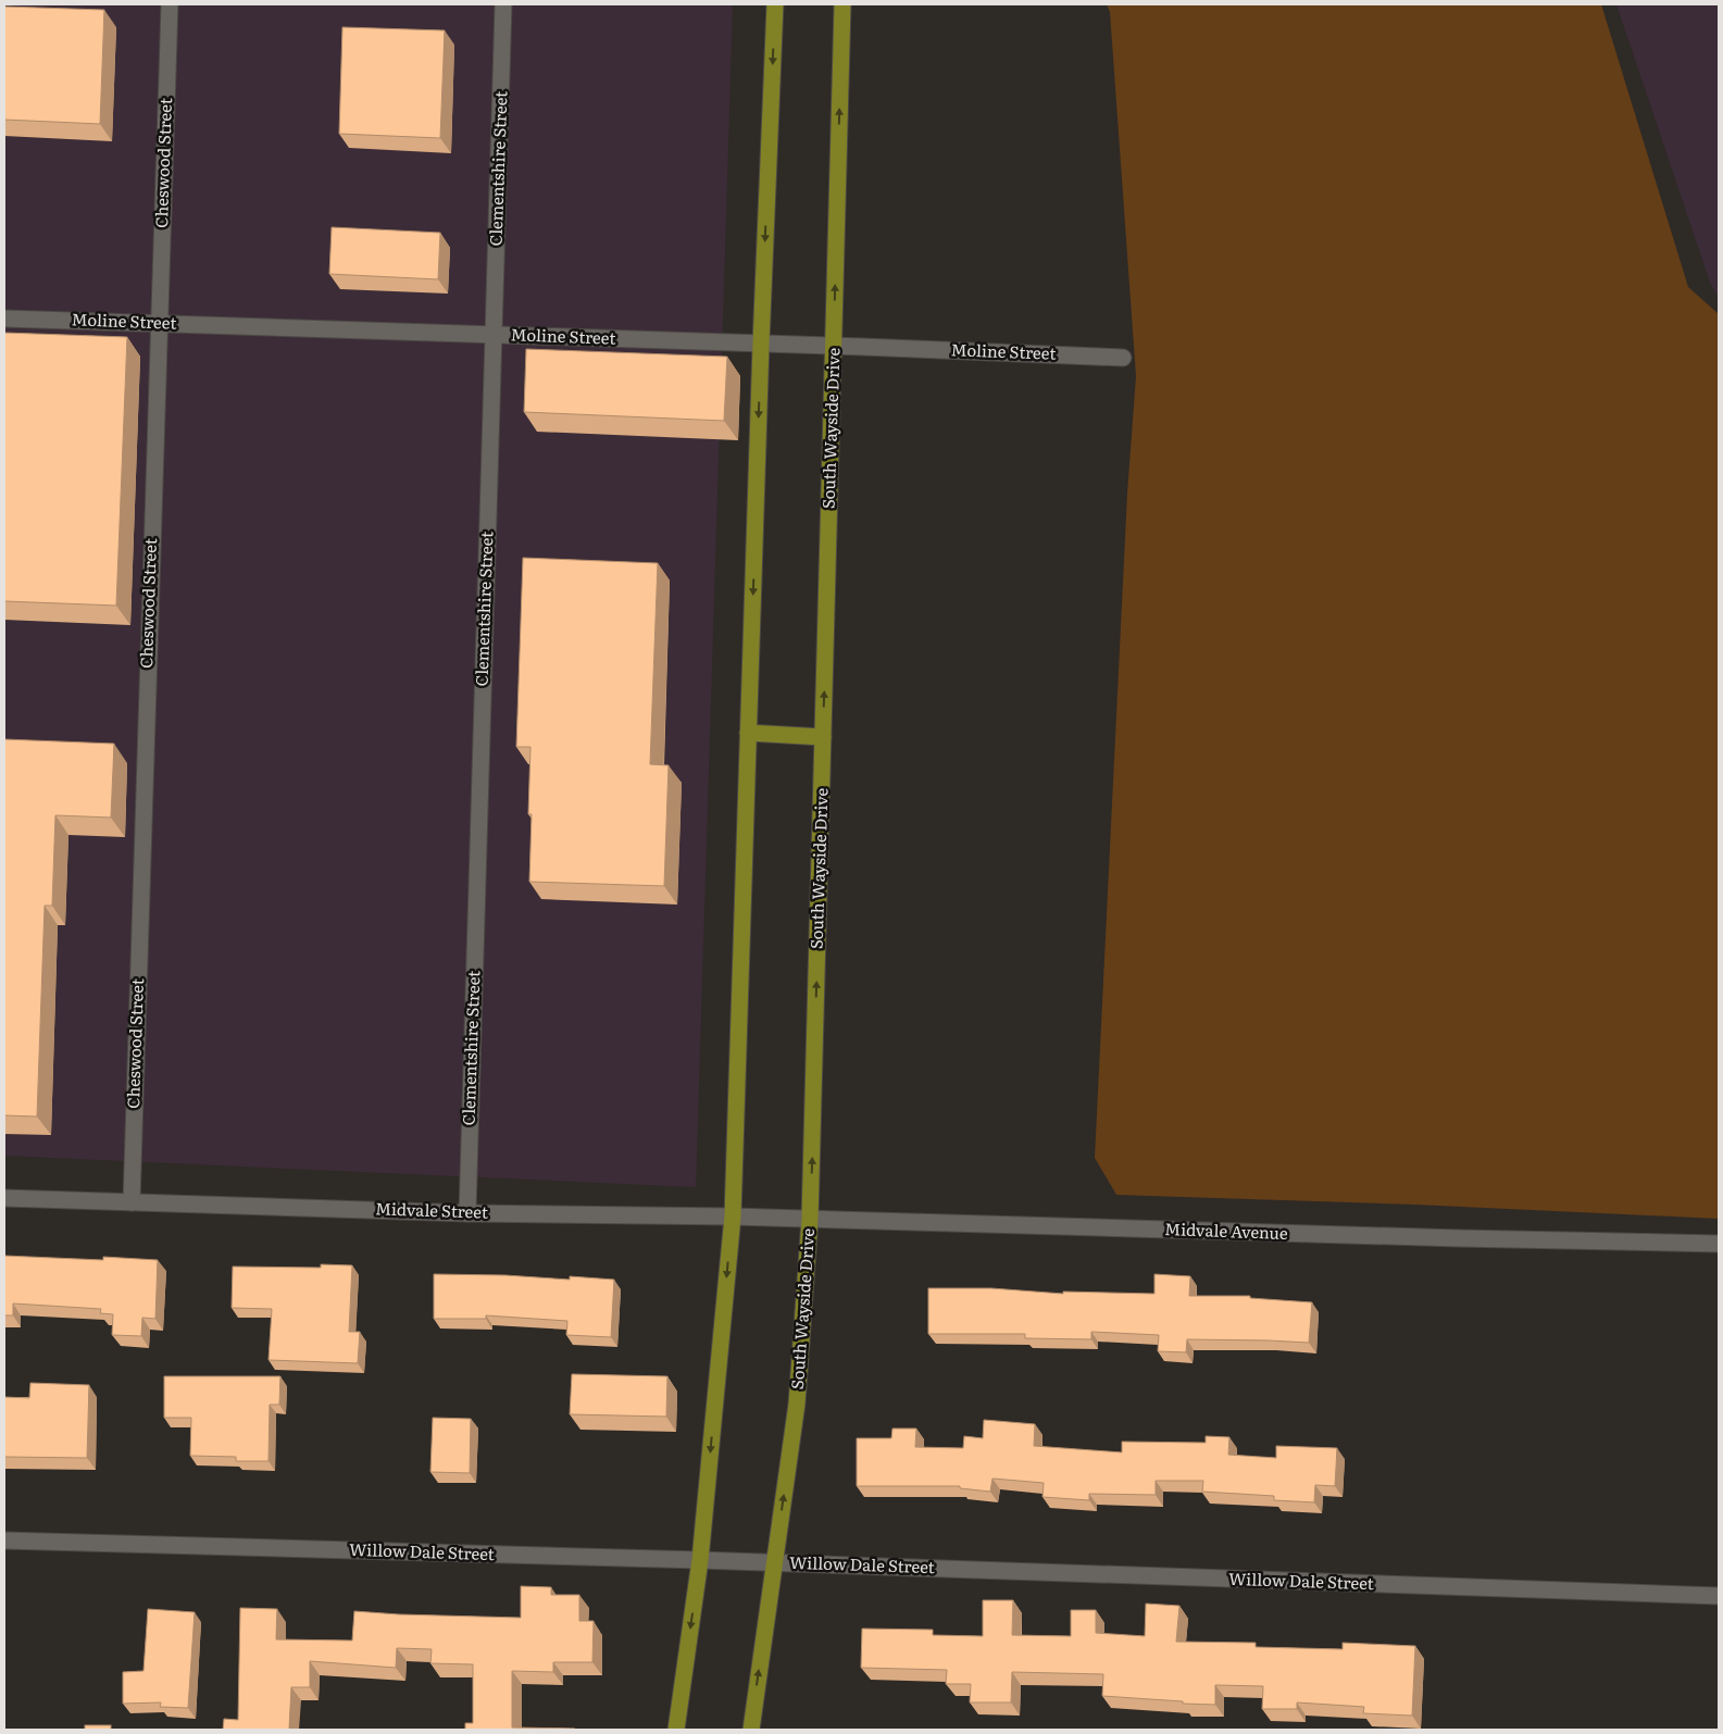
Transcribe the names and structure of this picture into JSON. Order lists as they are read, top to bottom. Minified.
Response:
{"streets":{"main road":["South Wayside Drive"],"street":["Cheswood Street","Clementshire Street","Moline Street","Midvale Street","Midvale Avenue","Willow Dale Street"]},"crossings":[["Cheswood Street","Moline Street"],["Cheswood Street","Midvale Street"],["Clementshire Street","Moline Street"],["Clementshire Street","Midvale Street"],["Moline Street","South Wayside Drive"],["South Wayside Drive","Midvale Avenue"],["South Wayside Drive","Willow Dale Street"],["Midvale Street","Midvale Avenue"]]}
